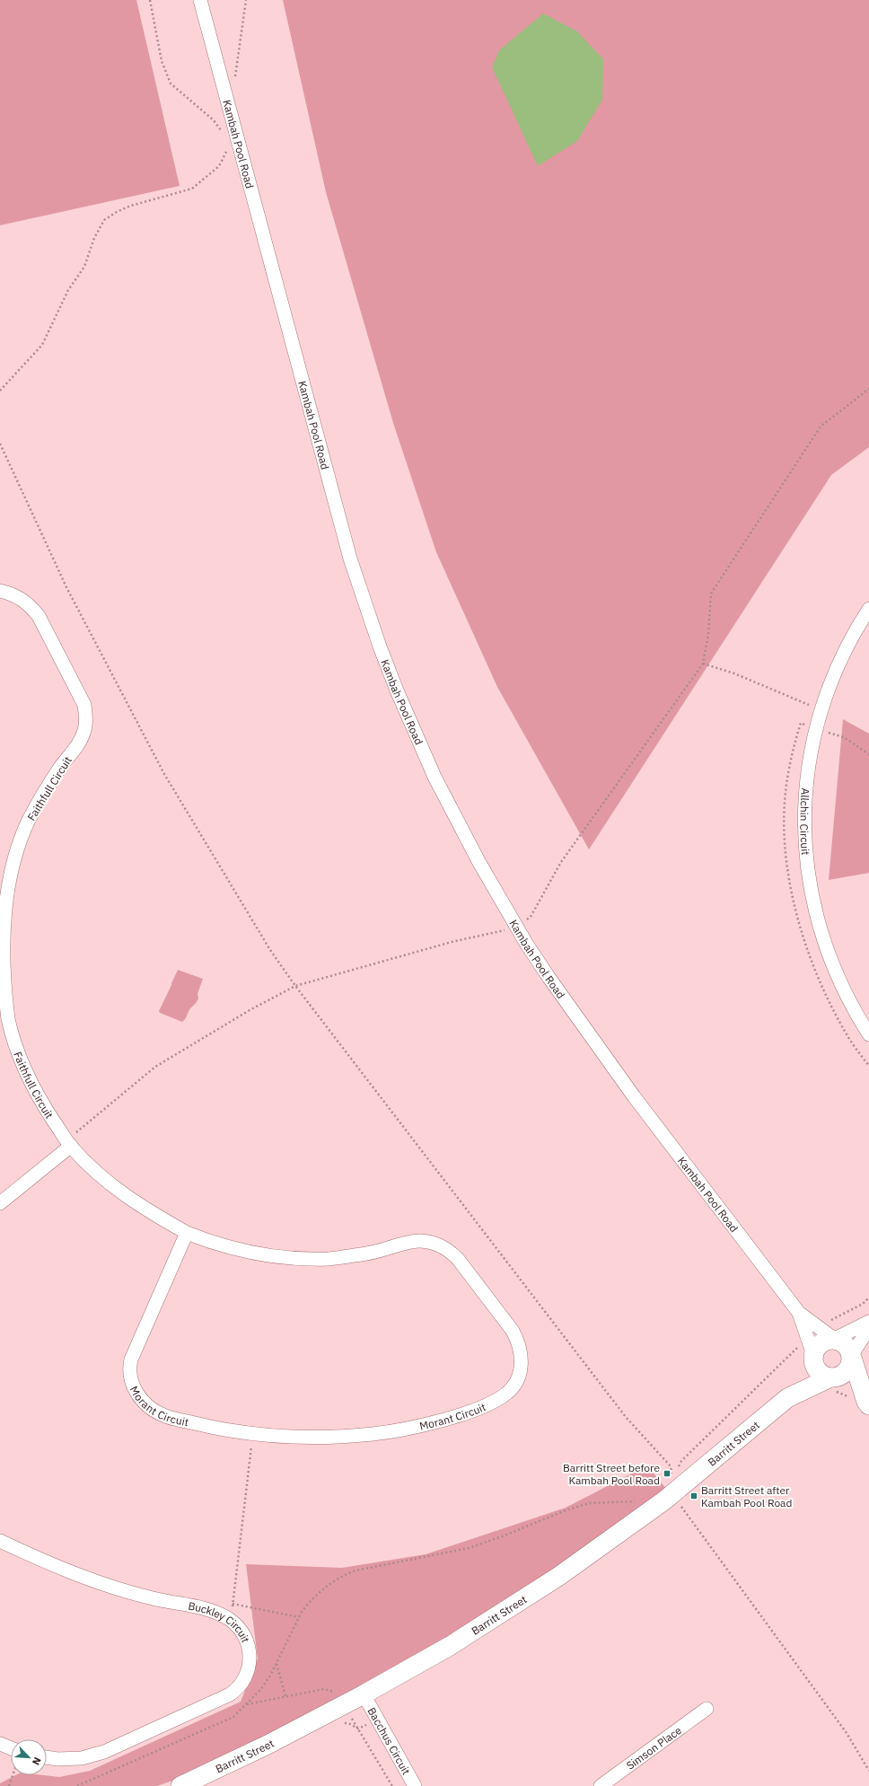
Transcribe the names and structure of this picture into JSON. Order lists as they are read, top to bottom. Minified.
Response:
{"streets":{"street":["Kambah Pool Road","Faithfull Circuit","Allchin Circuit","Morant Circuit","Barritt Street","Buckley Circuit","Bacchus Circuit","Simson Place"]},"crossings":[["Kambah Pool Road","Barritt Street"],["Faithfull Circuit","Morant Circuit"],["Barritt Street","Bacchus Circuit"]],"places":{"transit":["Barritt Street before Kambah Pool Road","Barritt Street after Kambah Pool Road"]},"north":"bottom right"}
